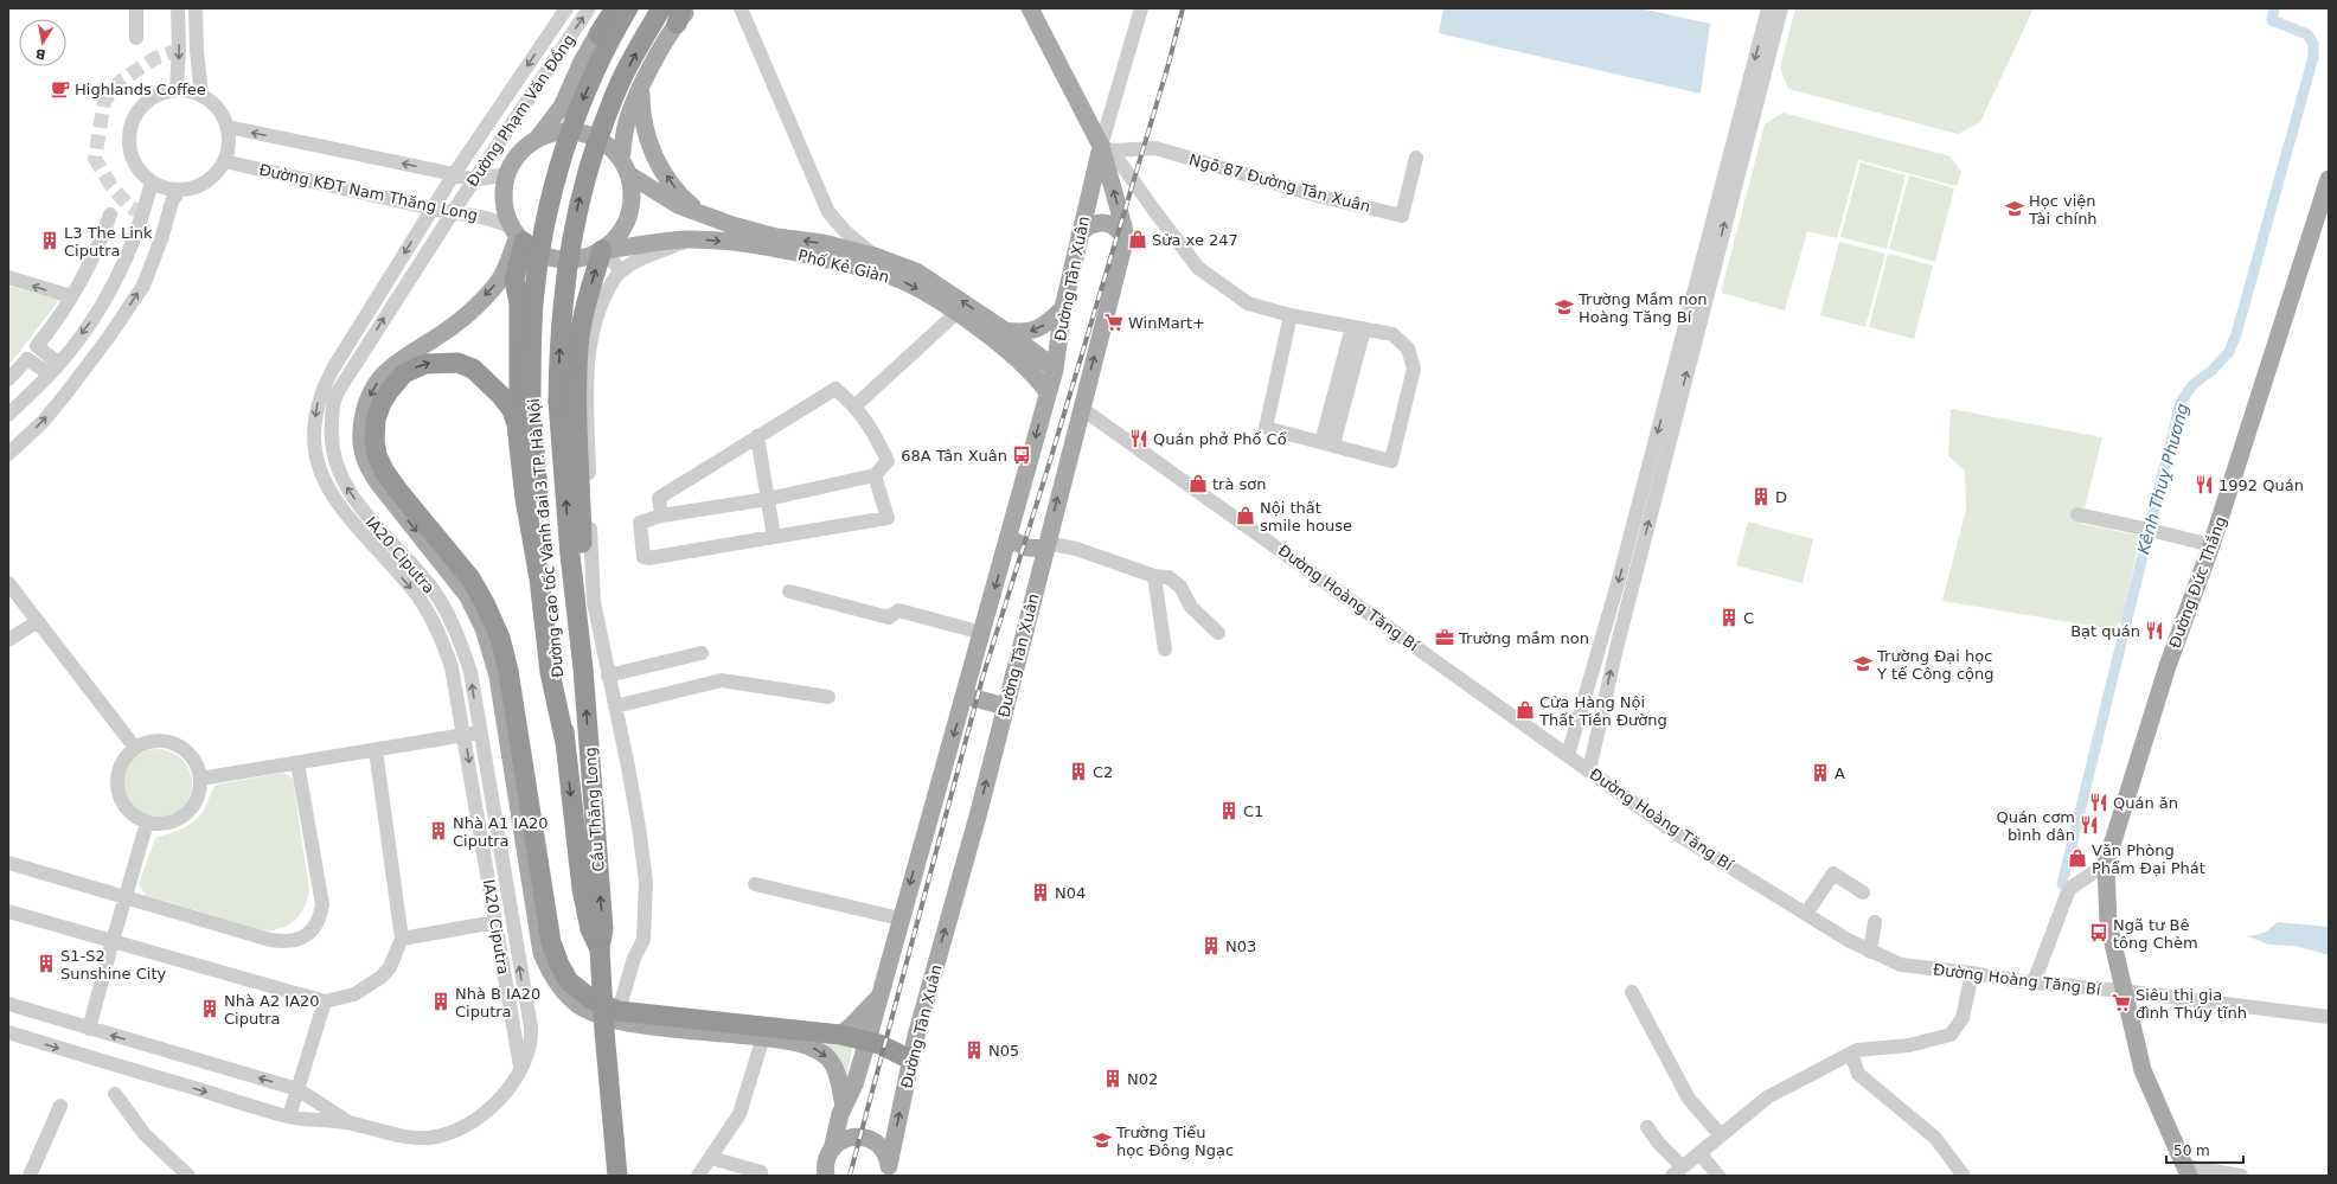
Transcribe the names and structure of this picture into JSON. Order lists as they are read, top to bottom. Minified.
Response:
{"streets":{"highway":["Đường cao tốc Vành đai 3 TP. Hà Nội","Cầu Thăng Long"],"main road":["Đường Phạm Văn Đồng","Phố Kẻ Giàn","Đường Tân Xuân","Đường Đức Thắng"],"street":["Ngõ 87 Đường Tân Xuân","Đường KĐT Nam Thăng Long","IA20 Ciputra","Đường Hoàng Tăng Bí"]},"crossings":[["Đường Phạm Văn Đồng","Đường KĐT Nam Thăng Long"],["Đường Phạm Văn Đồng","Phố Kẻ Giàn"],["Đường Phạm Văn Đồng","IA20 Ciputra"],["Ngõ 87 Đường Tân Xuân","Đường Tân Xuân"],["Đường KĐT Nam Thăng Long","Phố Kẻ Giàn"],["Đường KĐT Nam Thăng Long","IA20 Ciputra"],["Phố Kẻ Giàn","Đường Tân Xuân"],["Đường Tân Xuân","Đường Hoàng Tăng Bí"],["Đường cao tốc Vành đai 3 TP. Hà Nội","Cầu Thăng Long"],["Đường Đức Thắng","Đường Hoàng Tăng Bí"]],"water":["Kênh Thuỵ Phương"],"places":{"cafe":["Highlands Coffee"],"school or university":["Học viện Tài chính","Trường Mầm non Hoàng Tăng Bí","Trường Đại học Y tế Công cộng","Trường Tiểu học Đông Ngạc"],"shop":["Sửa xe 247","trà sơn","Nội thất smile house","Cửa Hàng Nội Thất Tiền Đường","Văn Phòng Phẩm Đại Phát"],"building":["L3 The Link Ciputra","D","C","C2","A","C1","Nhà A1 IA20 Ciputra","N04","N03","S1-S2 Sunshine City","Nhà B IA20 Ciputra","Nhà A2 IA20 Ciputra","N05","N02"],"supermarket":["WinMart+","Siêu thị gia đình Thúy tĩnh"],"restaurant":["Quán phở Phố Cổ","1992 Quán","Bạt quán","Quán ăn","Quán cơm bình dân"],"bus stop":["68A Tân Xuân","Ngã tư Bê tông Chèm"],"office":["Trường mầm non"]},"scale_bar":"50 m","north":"bottom"}
